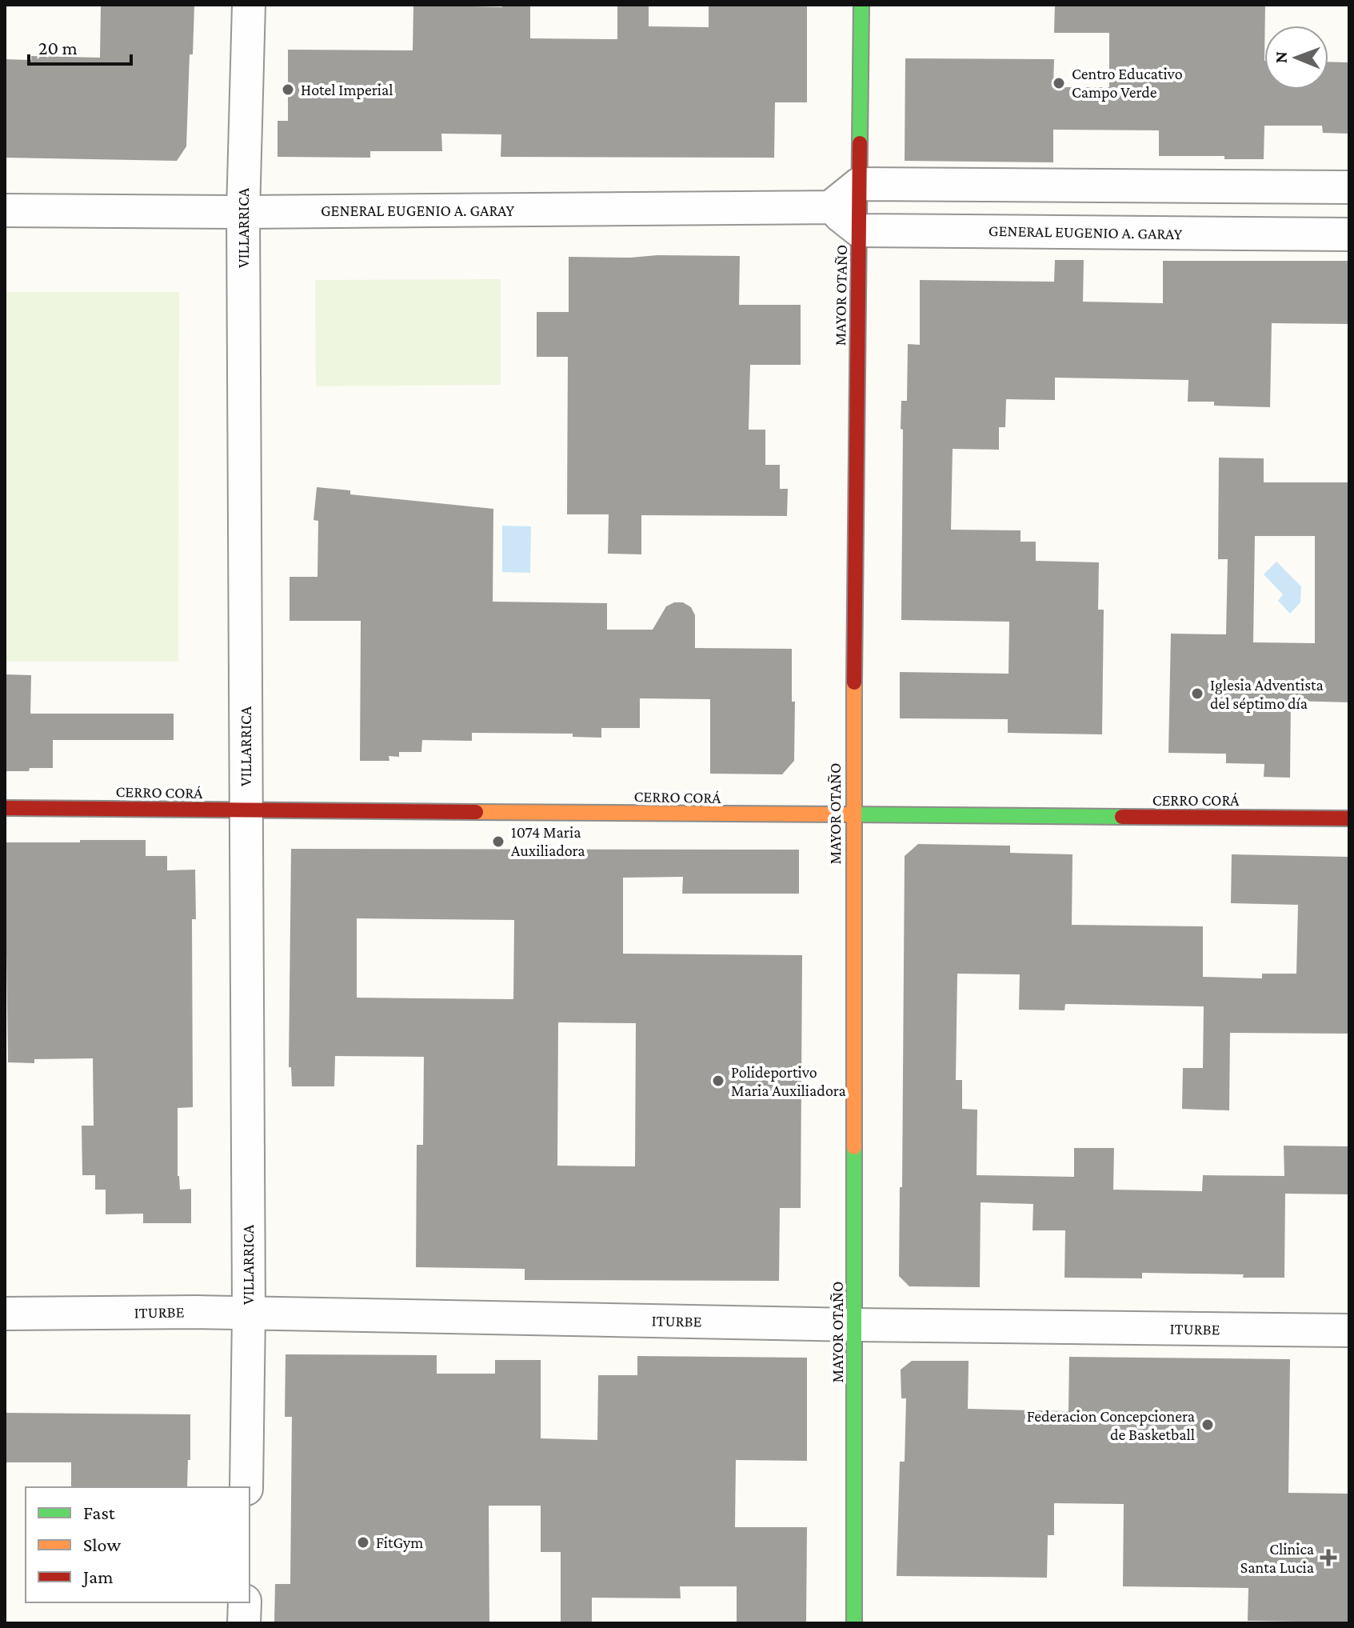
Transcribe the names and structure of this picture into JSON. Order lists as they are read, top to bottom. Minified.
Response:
{"streets":{"street":["GENERAL EUGENIO A. GARAY","VILLARRICA","MAYOR OTAÑO","CERRO CORÁ","ITURBE"]},"crossings":[["GENERAL EUGENIO A. GARAY","VILLARRICA"],["GENERAL EUGENIO A. GARAY","MAYOR OTAÑO"],["VILLARRICA","CERRO CORÁ"],["VILLARRICA","ITURBE"],["MAYOR OTAÑO","CERRO CORÁ"],["MAYOR OTAÑO","ITURBE"]],"places":{"other":["Centro Educativo Campo Verde","Hotel Imperial","Iglesia Adventista del séptimo día","1074 Maria Auxiliadora","Polideportivo Maria Auxiliadora","Federacion Concepcionera de Basketball","FitGym"],"health":["Clinica Santa Lucia"]},"legend":["Fast","Slow","Jam"],"scale_bar":"20 m","north":"left"}
